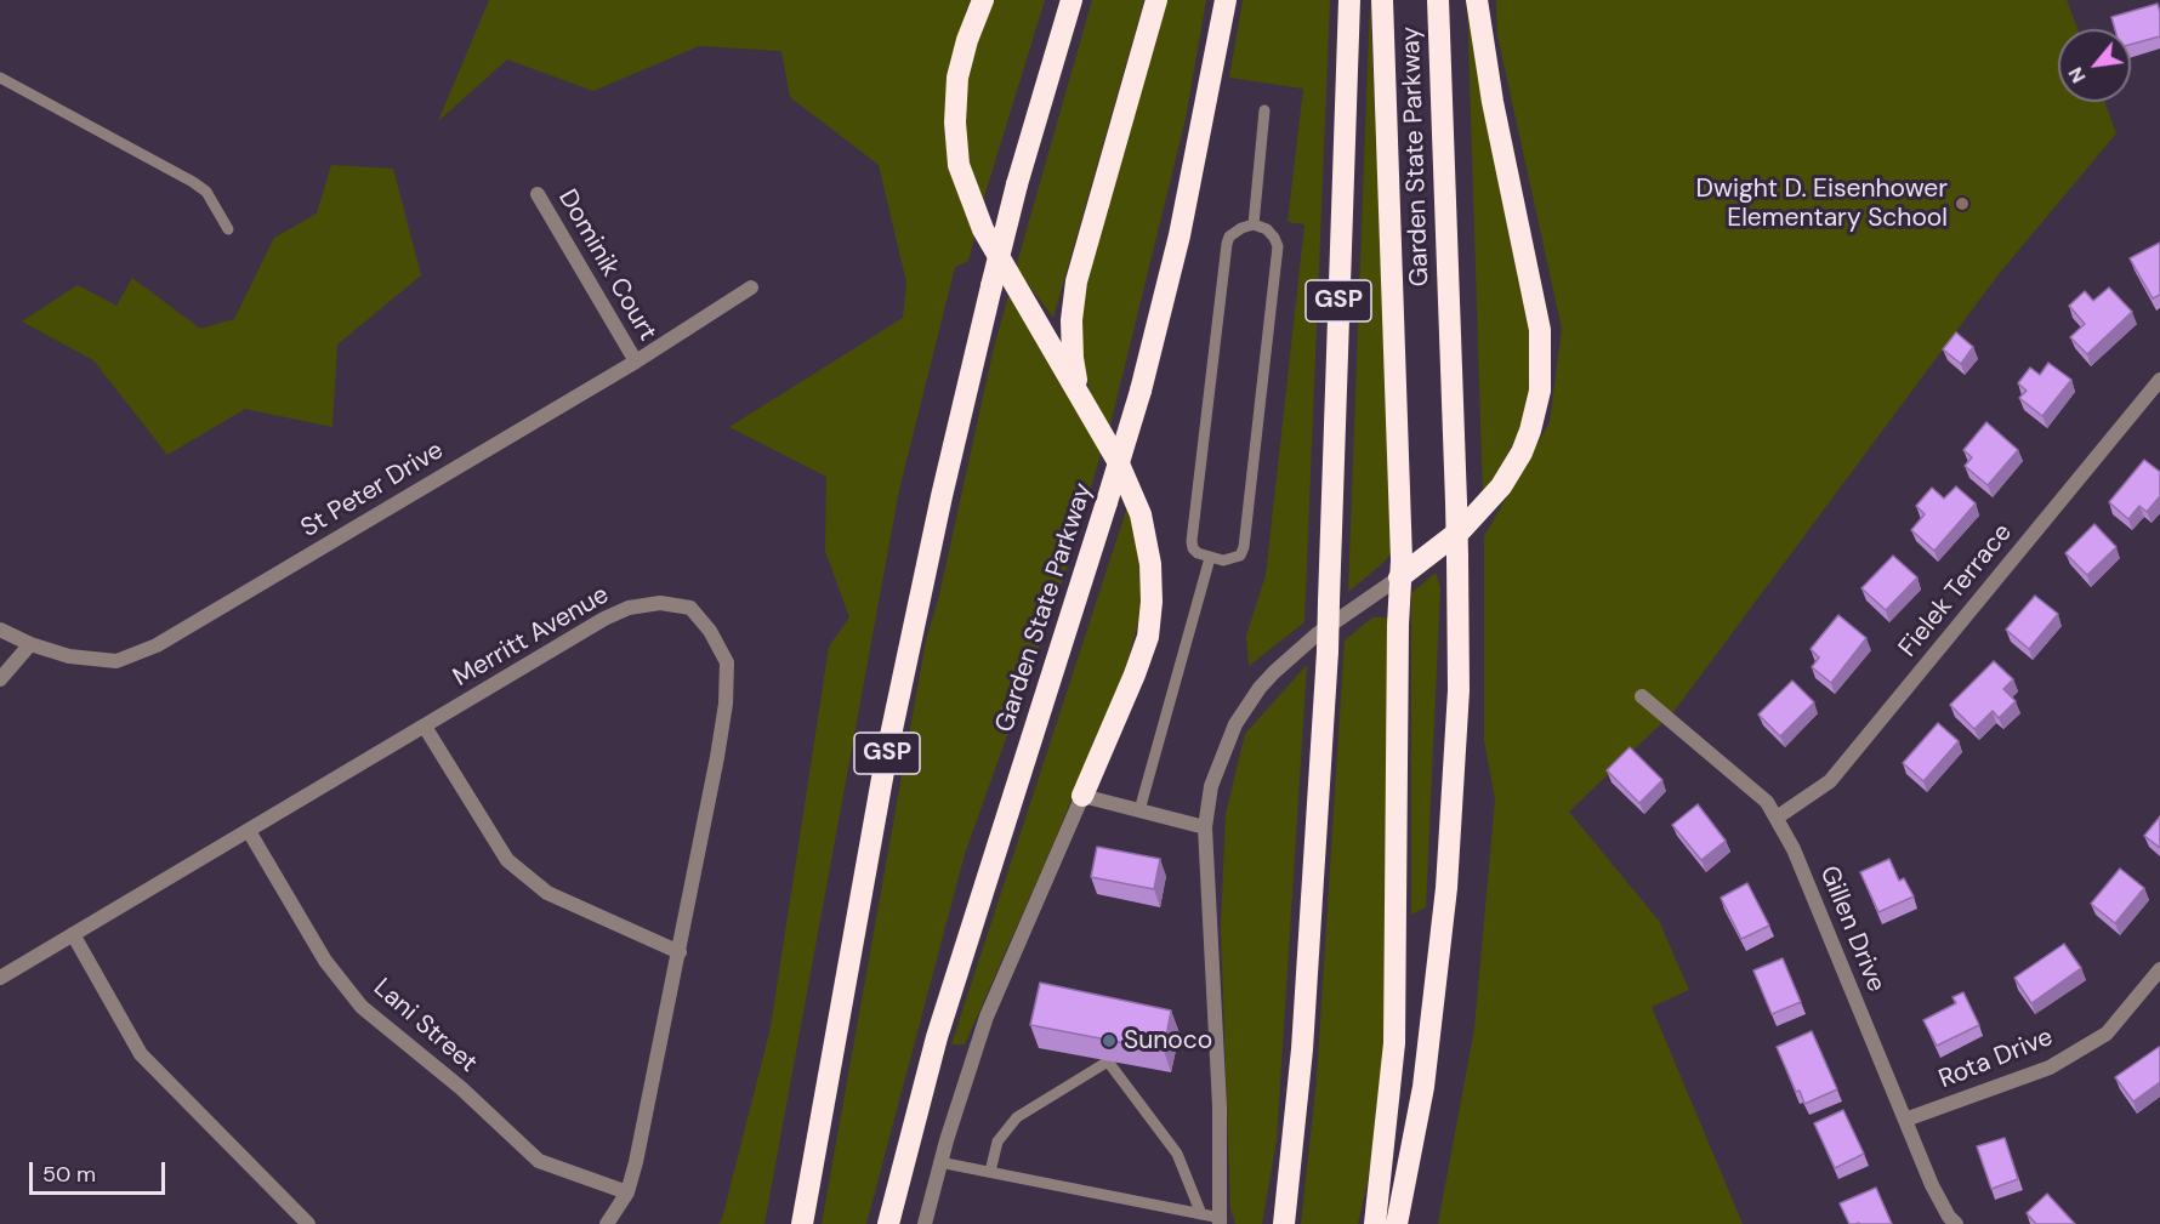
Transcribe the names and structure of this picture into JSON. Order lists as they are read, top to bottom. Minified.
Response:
{"streets":{"highway":["Garden State Parkway","GSP"],"street":["Dominik Court","St Peter Drive","Fielek Terrace","Merritt Avenue","Gillen Drive","Lani Street","Rota Drive"]},"crossings":[["Dominik Court","St Peter Drive"],["Fielek Terrace","Gillen Drive"],["Merritt Avenue","Lani Street"],["Gillen Drive","Rota Drive"]],"places":["Dwight D. Eisenhower Elementary School","Sunoco"],"scale_bar":"50 m","north":"bottom left"}
